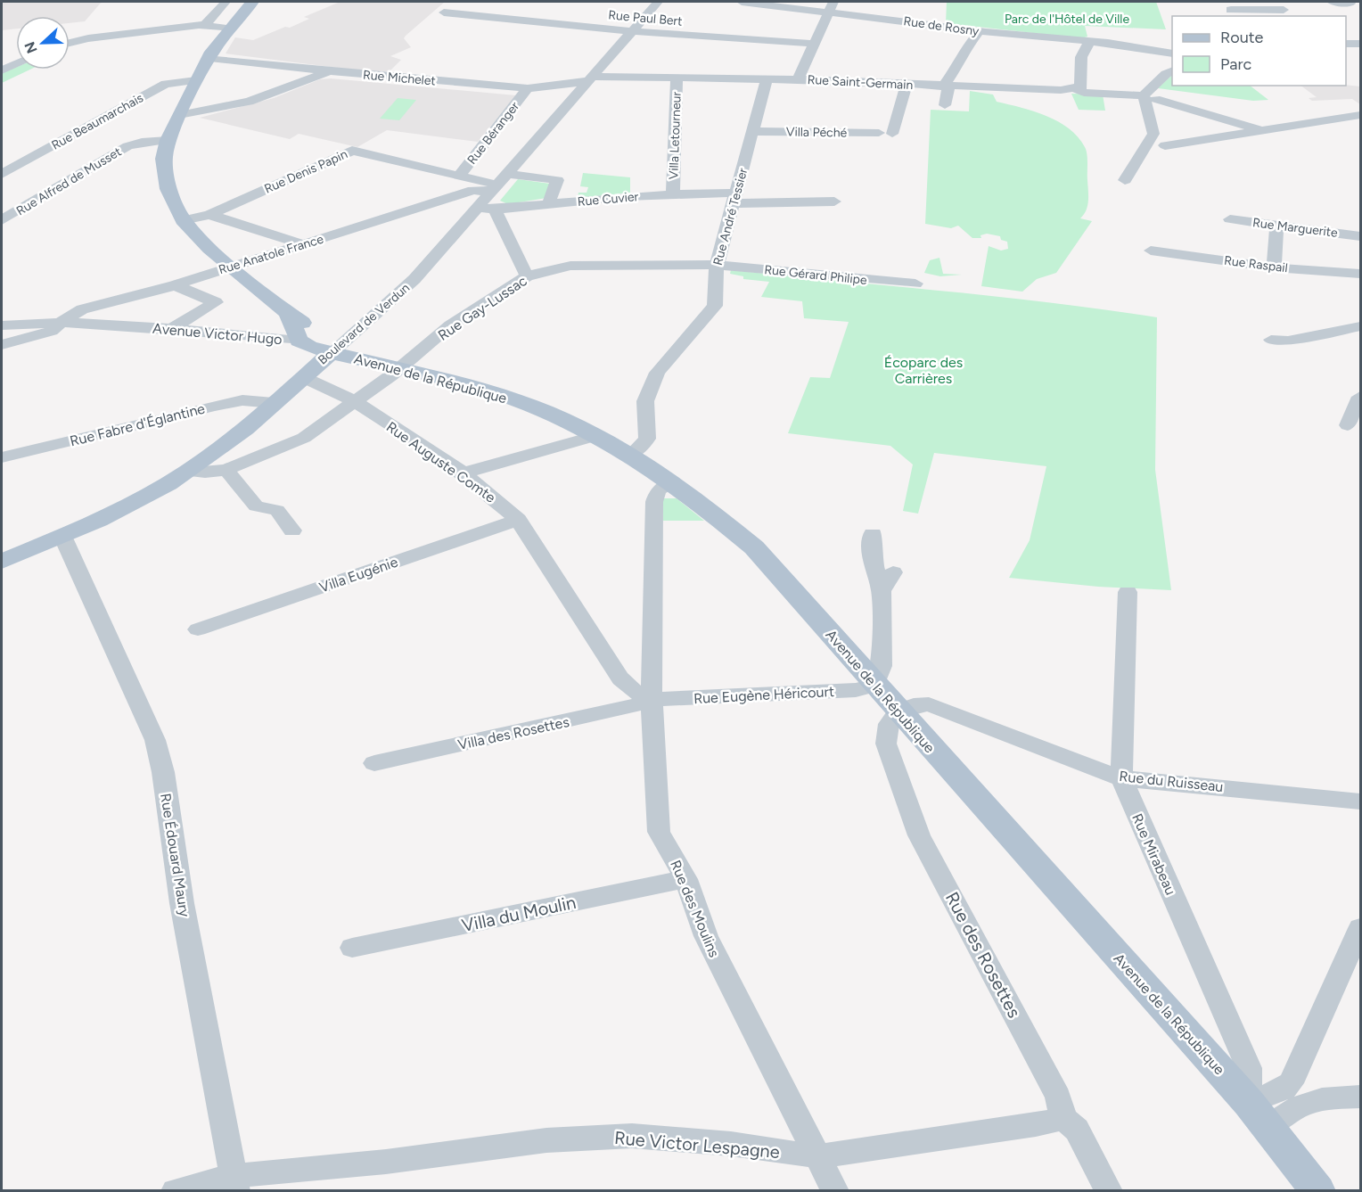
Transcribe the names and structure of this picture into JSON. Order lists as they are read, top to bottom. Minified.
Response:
{"streets":{"main road":["Boulevard de Verdun","Avenue de la République"],"street":["Rue Paul Bert","Rue de Rosny","Rue Michelet","Rue Saint-Germain","Rue Beaumarchais","Villa Péché","Rue Béranger","Villa Letourneur","Rue Denis Papin","Rue Alfred de Musset","Rue Cuvier","Rue André Tessier","Rue Marguerite","Rue Anatole France","Rue Raspail","Rue Gérard Philipe","Rue Gay-Lussac","Avenue Victor Hugo","Rue Fabre d'Églantine","Rue Auguste Comte","Villa Eugénie","Rue Eugène Héricourt","Villa des Rosettes","Rue du Ruisseau","Rue Mirabeau","Rue Édouard Maury","Rue des Moulins","Villa du Moulin","Rue des Rosettes","Rue Victor Lespagne"]},"crossings":[["Rue Paul Bert","Boulevard de Verdun"],["Rue Michelet","Rue Saint-Germain"],["Rue Michelet","Rue Béranger"],["Rue Michelet","Boulevard de Verdun"],["Rue Saint-Germain","Villa Péché"],["Rue Saint-Germain","Villa Letourneur"],["Rue Saint-Germain","Rue André Tessier"],["Rue Saint-Germain","Boulevard de Verdun"],["Villa Péché","Rue André Tessier"],["Rue Béranger","Rue Denis Papin"],["Villa Letourneur","Rue Cuvier"],["Rue Denis Papin","Rue Anatole France"],["Rue Cuvier","Rue André Tessier"],["Rue Cuvier","Boulevard de Verdun"],["Rue André Tessier","Rue Gérard Philipe"],["Rue André Tessier","Rue Gay-Lussac"],["Rue André Tessier","Avenue de la République"],["Rue Anatole France","Boulevard de Verdun"],["Rue Anatole France","Avenue Victor Hugo"],["Rue Gérard Philipe","Rue Gay-Lussac"],["Rue Gay-Lussac","Boulevard de Verdun"],["Rue Gay-Lussac","Avenue de la République"],["Rue Gay-Lussac","Rue Auguste Comte"],["Boulevard de Verdun","Avenue de la République"],["Boulevard de Verdun","Rue Fabre d'Églantine"],["Boulevard de Verdun","Rue Auguste Comte"],["Boulevard de Verdun","Rue Édouard Maury"],["Avenue Victor Hugo","Avenue de la République"],["Avenue de la République","Rue Eugène Héricourt"],["Avenue de la République","Rue du Ruisseau"],["Avenue de la République","Rue Mirabeau"],["Avenue de la République","Rue des Moulins"],["Avenue de la République","Rue des Rosettes"],["Rue Auguste Comte","Villa Eugénie"],["Rue Auguste Comte","Rue Eugène Héricourt"],["Rue Auguste Comte","Villa des Rosettes"],["Rue Auguste Comte","Rue des Moulins"],["Rue Eugène Héricourt","Villa des Rosettes"],["Rue Eugène Héricourt","Rue des Moulins"],["Villa des Rosettes","Rue des Moulins"],["Rue du Ruisseau","Rue Mirabeau"],["Rue du Ruisseau","Rue des Rosettes"],["Rue Édouard Maury","Rue Victor Lespagne"],["Rue des Moulins","Villa du Moulin"],["Rue des Moulins","Rue Victor Lespagne"],["Rue des Rosettes","Rue Victor Lespagne"]],"parks":["Parc de l'Hôtel de Ville","Écoparc des Carrières"],"legend":["Route","Parc"],"north":"left"}
